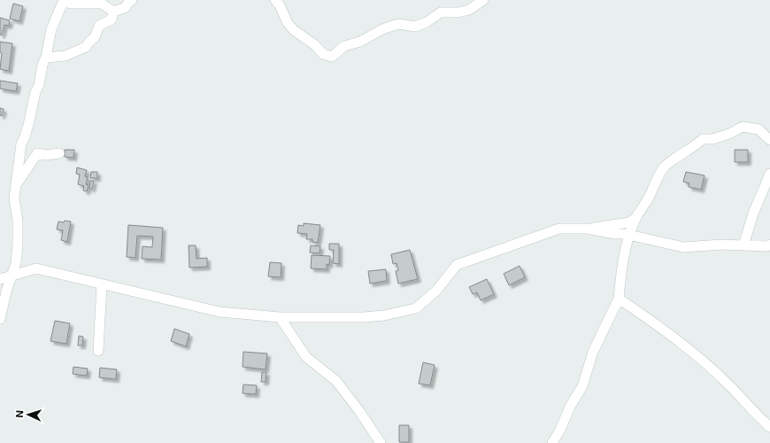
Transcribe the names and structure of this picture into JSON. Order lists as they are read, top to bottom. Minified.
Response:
{"north":"left"}
